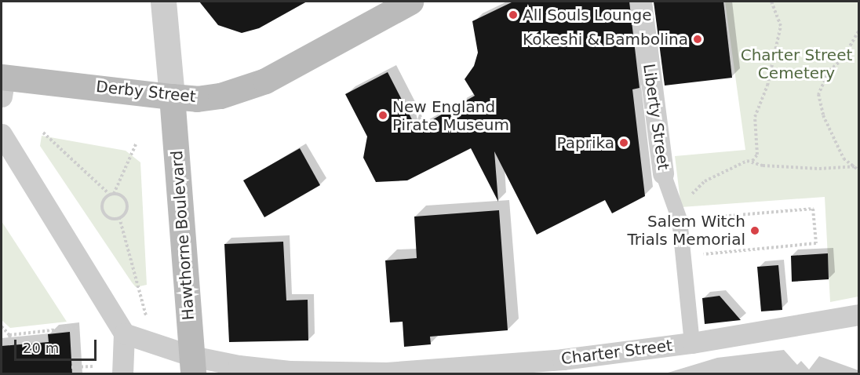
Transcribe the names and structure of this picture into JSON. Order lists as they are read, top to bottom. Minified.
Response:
{"streets":{"main road":["Derby Street","Hawthorne Boulevard"],"street":["Liberty Street","Charter Street"]},"crossings":[["Derby Street","Hawthorne Boulevard"],["Liberty Street","Charter Street"],["Hawthorne Boulevard","Charter Street"]],"parks":["Charter Street Cemetery"],"places":["All Souls Lounge","Kokeshi & Bambolina","New England Pirate Museum","Paprika","Salem Witch Trials Memorial"],"scale_bar":"20 m"}
